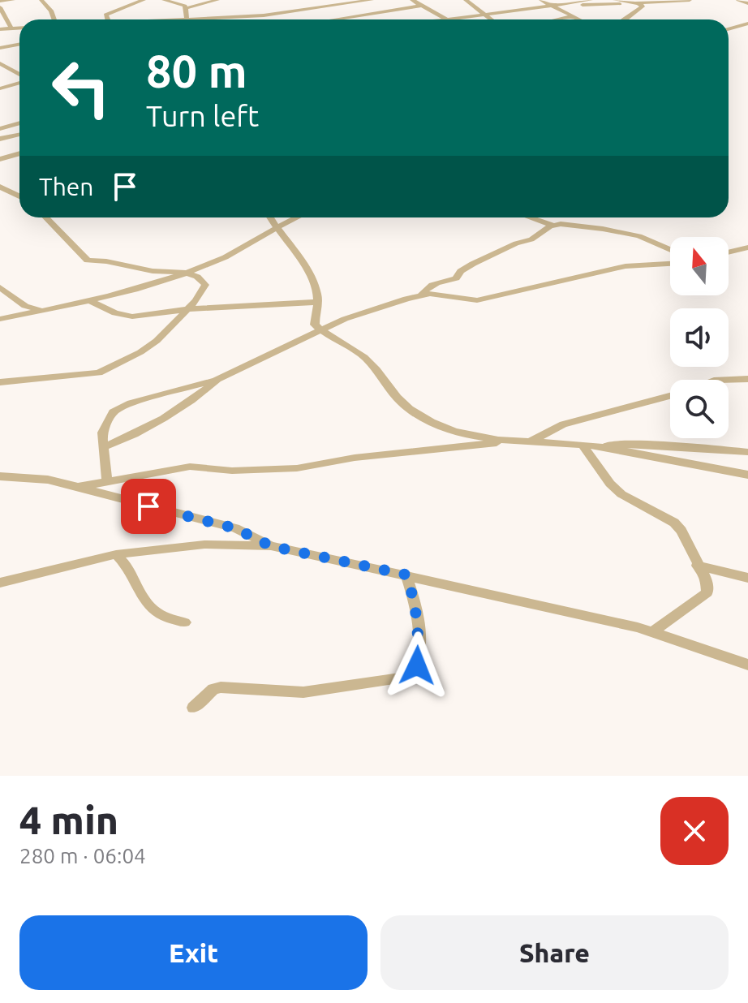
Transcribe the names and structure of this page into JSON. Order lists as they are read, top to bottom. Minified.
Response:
{"north":"top","page":{"turn":["80 m","Turn left"],"then":"Then","heading":["4 min","280 m · 06:04"],"buttons":["Exit","Share"]}}
